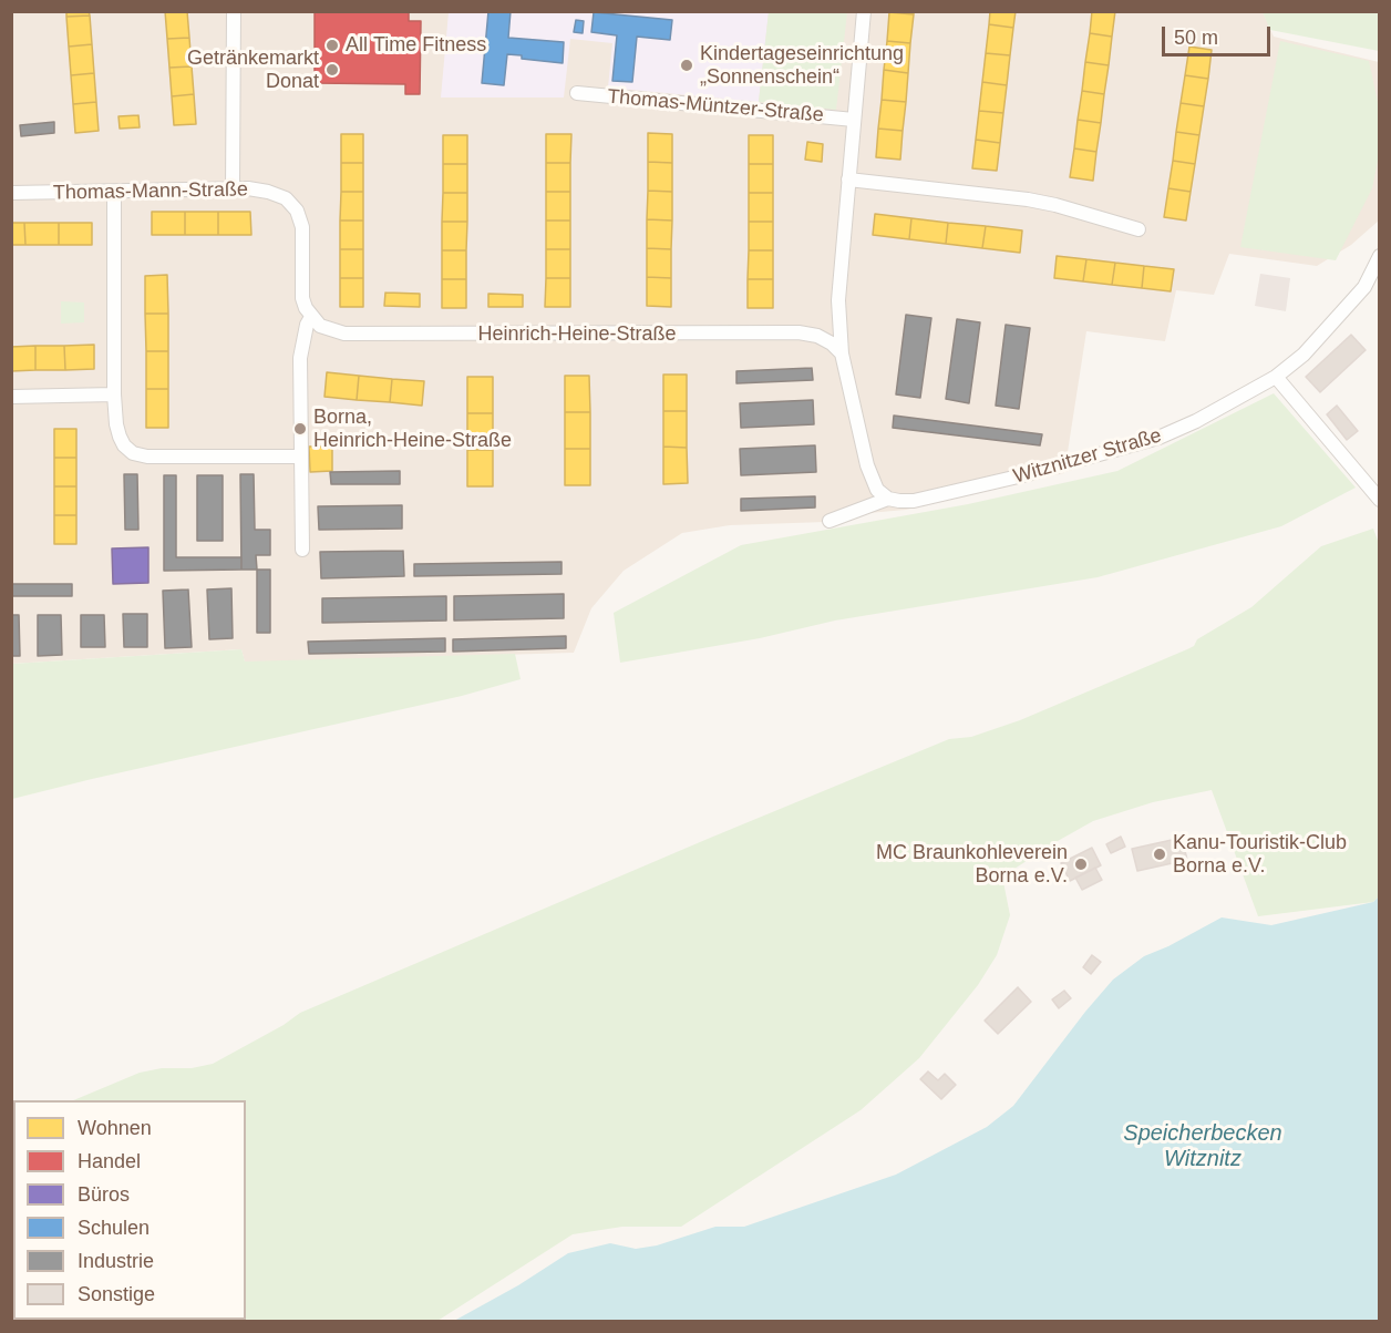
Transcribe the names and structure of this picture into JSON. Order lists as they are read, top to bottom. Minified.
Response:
{"streets":{"street":["Thomas-Müntzer-Straße","Thomas-Mann-Straße","Heinrich-Heine-Straße","Witznitzer Straße"]},"crossings":[["Thomas-Mann-Straße","Heinrich-Heine-Straße"]],"water":["Speicherbecken Witznitz"],"places":["All Time Fitness","Kindertageseinrichtung „Sonnenschein“","Getränkemarkt Donat","Borna, Heinrich-Heine-Straße","Kanu-Touristik-Club Borna e.V.","MC Braunkohleverein Borna e.V."],"legend":["Wohnen","Handel","Büros","Schulen","Industrie","Sonstige"],"scale_bar":"50 m"}
